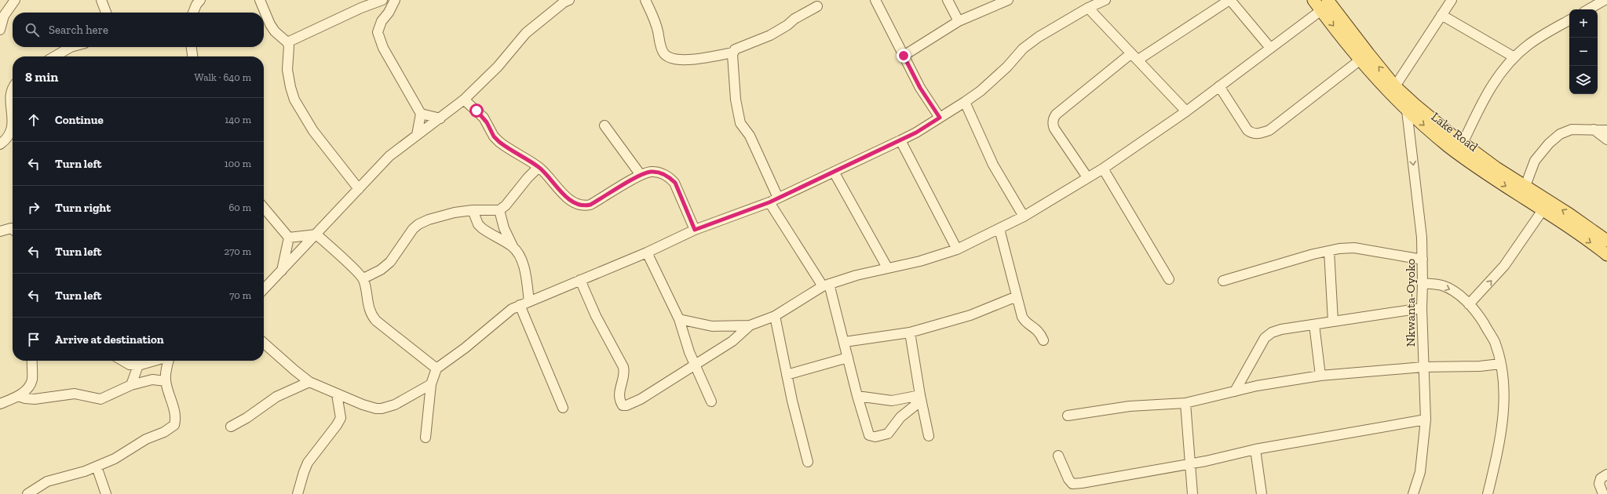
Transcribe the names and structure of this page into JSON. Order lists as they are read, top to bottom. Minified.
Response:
{"streets":{"main road":["Lake Road"],"street":["Nkwanta-Oyoko"]},"crossings":[["Lake Road","Nkwanta-Oyoko"]],"one_way":["Nkwanta-Oyoko"],"page":{"map_buttons":["+","−"],"search":"Search here","heading":["8 min","Walk · 640 m"],"list":[["Continue","140 m"],["Turn left","100 m"],["Turn right","60 m"],["Turn left","270 m"],["Turn left","70 m"],"Arrive at destination"]}}
